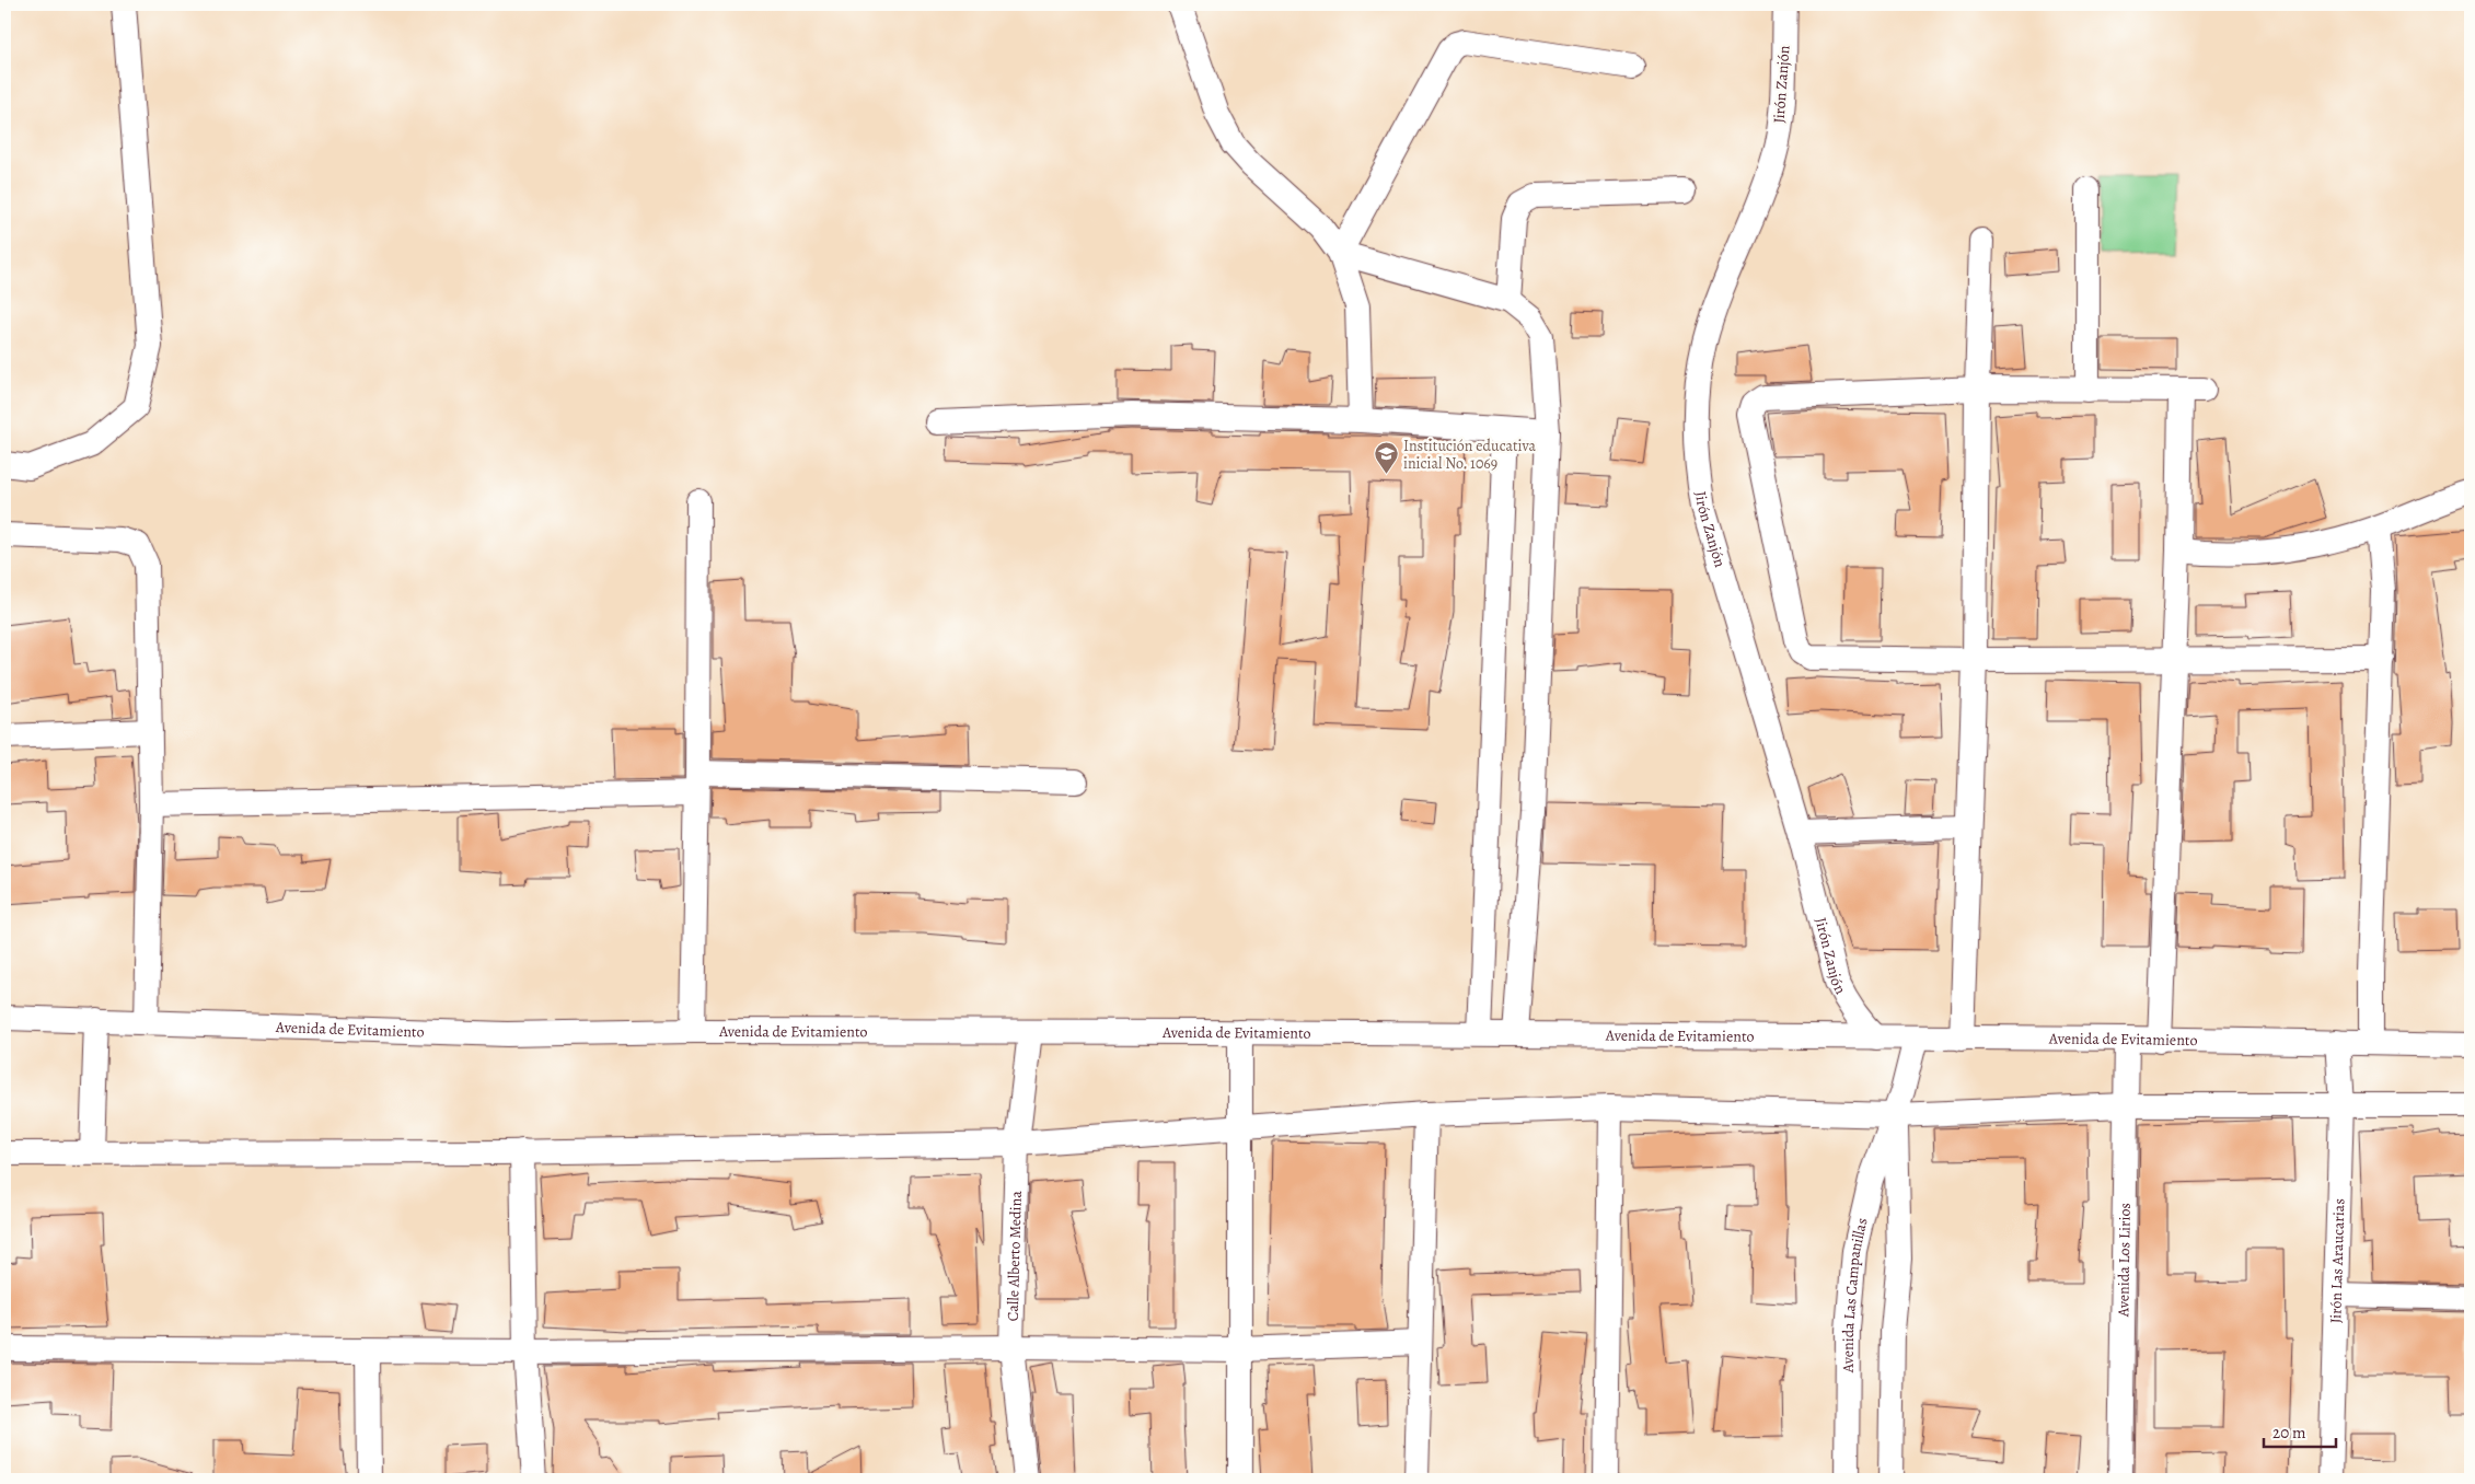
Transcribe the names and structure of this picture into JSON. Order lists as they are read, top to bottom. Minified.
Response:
{"streets":{"street":["Jirón Zanjón","Avenida de Evitamiento","Calle Alberto Medina","Avenida Los Lirios","Jirón Las Araucarias","Avenida Las Campanillas"]},"crossings":[["Jirón Zanjón","Avenida de Evitamiento"],["Avenida de Evitamiento","Calle Alberto Medina"],["Avenida de Evitamiento","Avenida Los Lirios"],["Avenida de Evitamiento","Jirón Las Araucarias"],["Avenida de Evitamiento","Avenida Las Campanillas"]],"places":{"school or university":["Institución educativa inicial No. 1069"]},"scale_bar":"20 m"}
